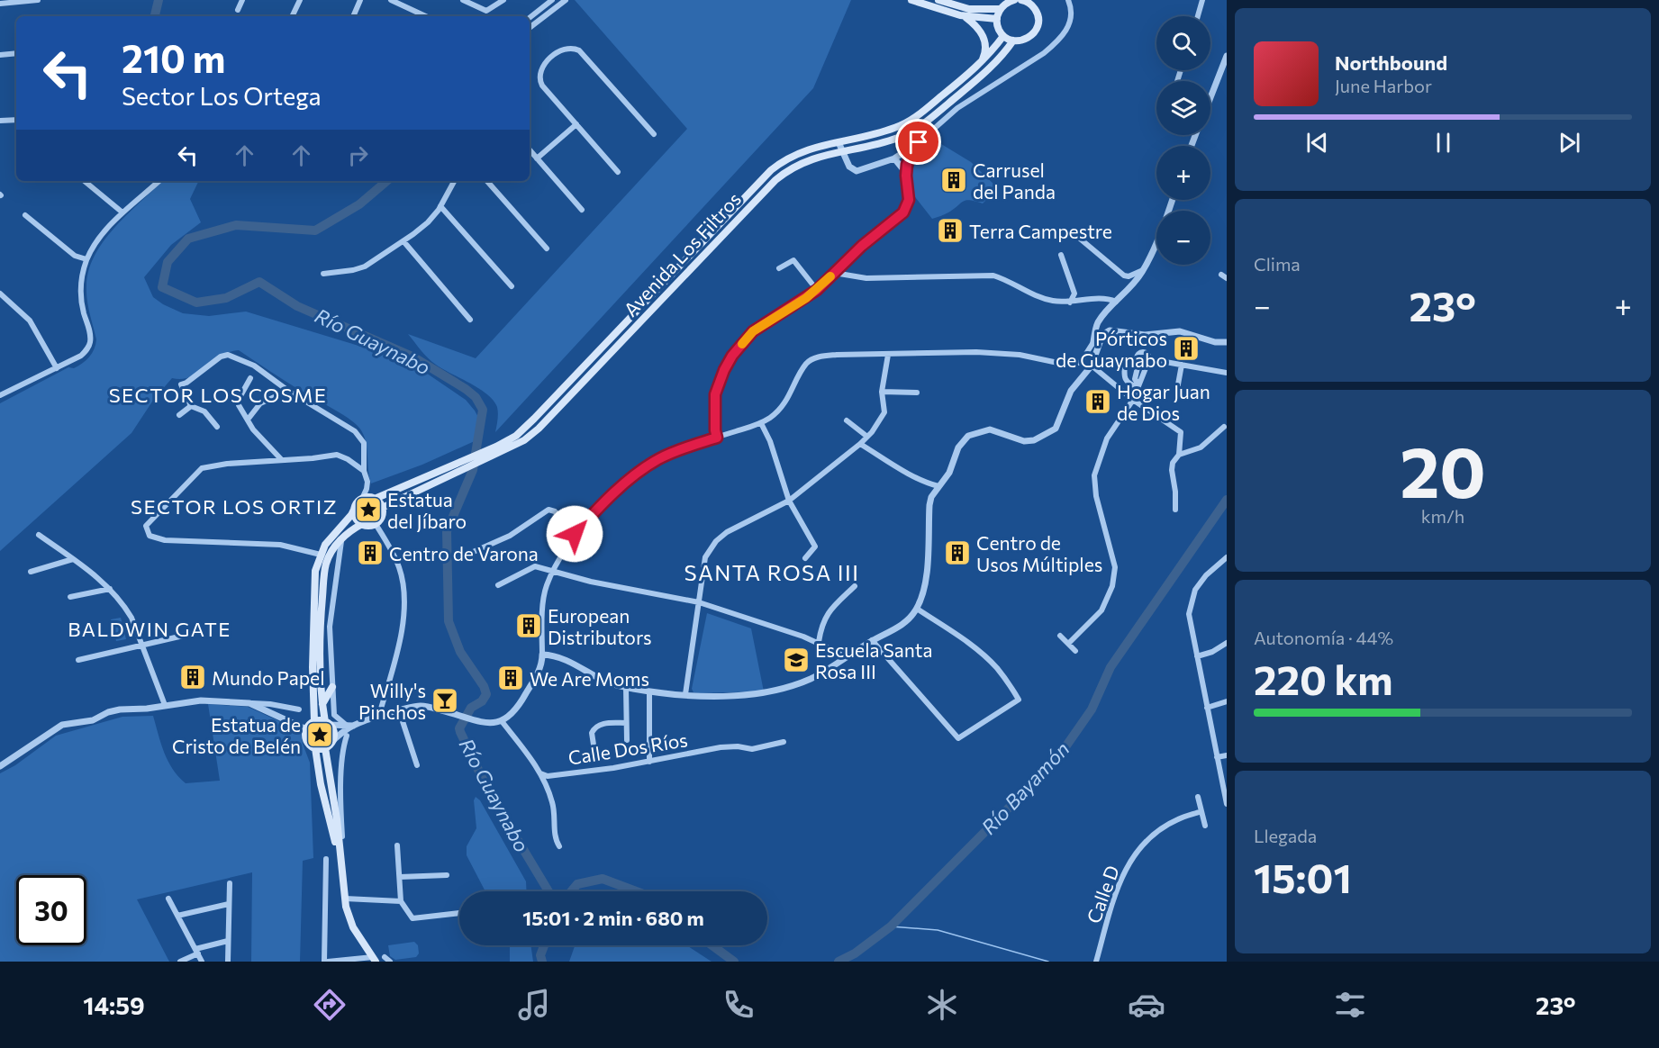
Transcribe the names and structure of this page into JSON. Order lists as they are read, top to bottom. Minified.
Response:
{"streets":{"main road":["Avenida Los Filtros"],"street":["Calle Dos Ríos","Calle D"]},"districts":["SECTOR LOS COSME","SECTOR LOS ORTIZ","SANTA ROSA III","BALDWIN GATE"],"water":["Río Guaynabo","Río Bayamón"],"places":{"building":["Carrusel del Panda","Terra Campestre","Pórticos de Guaynabo","Hogar Juan de Dios","Centro de Varona","Centro de Usos Múltiples","European Distributors","Mundo Papel","We Are Moms"],"place":["Estatua del Jíbaro","Estatua de Cristo de Belén"],"school or university":["Escuela Santa Rosa III"],"bar":["Willy's Pinchos"]},"page":{"map_buttons":["+","−"],"turn":["210 m","Sector Los Ortega"],"song":["Northbound","June Harbor"],"tile":["Clima",["20","km/h"],["Autonomía · 44%","220 km"],["Llegada","15:01"]],"heat":["−","23°","+"],"limit":"30","trip":"15:01 · 2 min · 680 m","tabs":["14:59","23°"]}}
